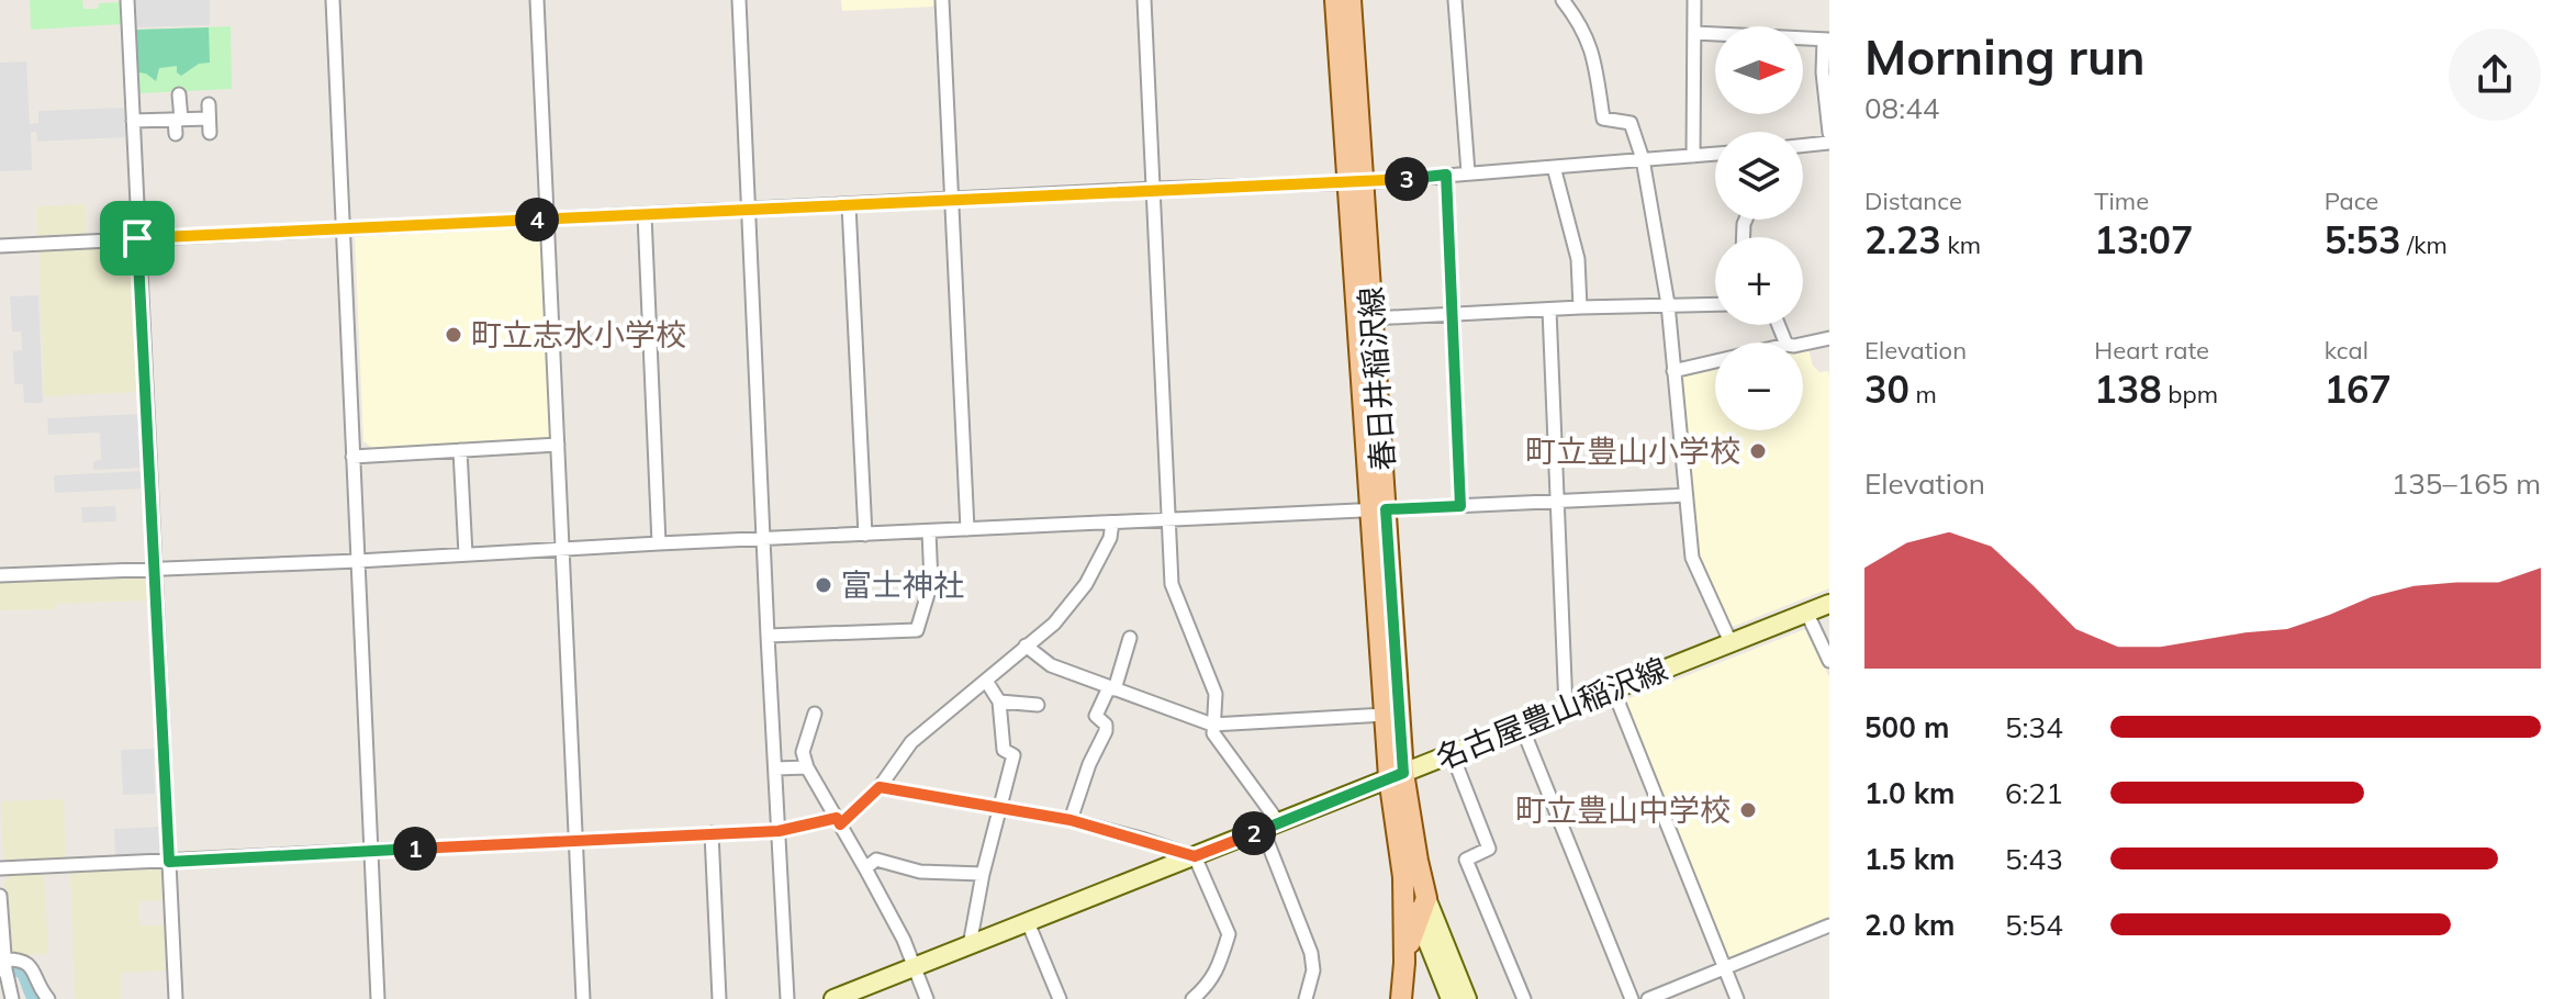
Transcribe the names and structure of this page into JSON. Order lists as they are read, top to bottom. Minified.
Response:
{"streets":{"main road":["春日井稲沢線","名古屋豊山稲沢線"]},"crossings":[["春日井稲沢線","名古屋豊山稲沢線"]],"places":["町立志水小学校","町立豊山小学校","富士神社","町立豊山中学校"],"north":"right","page":{"heading":["Morning run","08:44"],"map_buttons":["+","−"],"stats":[["Distance","2.23 km"],["Time","13:07"],["Pace","5:53 /km"],["Elevation","30 m"],["Heart rate","138 bpm"],["kcal","167"]],"pins":["3","4","2","1"],"chart":["Elevation","135–165 m"],"list":[{"name":"500 m","note":"5:34"},{"name":"1.0 km","note":"6:21"},{"name":"1.5 km","note":"5:43"},{"name":"2.0 km","note":"5:54"}]}}
